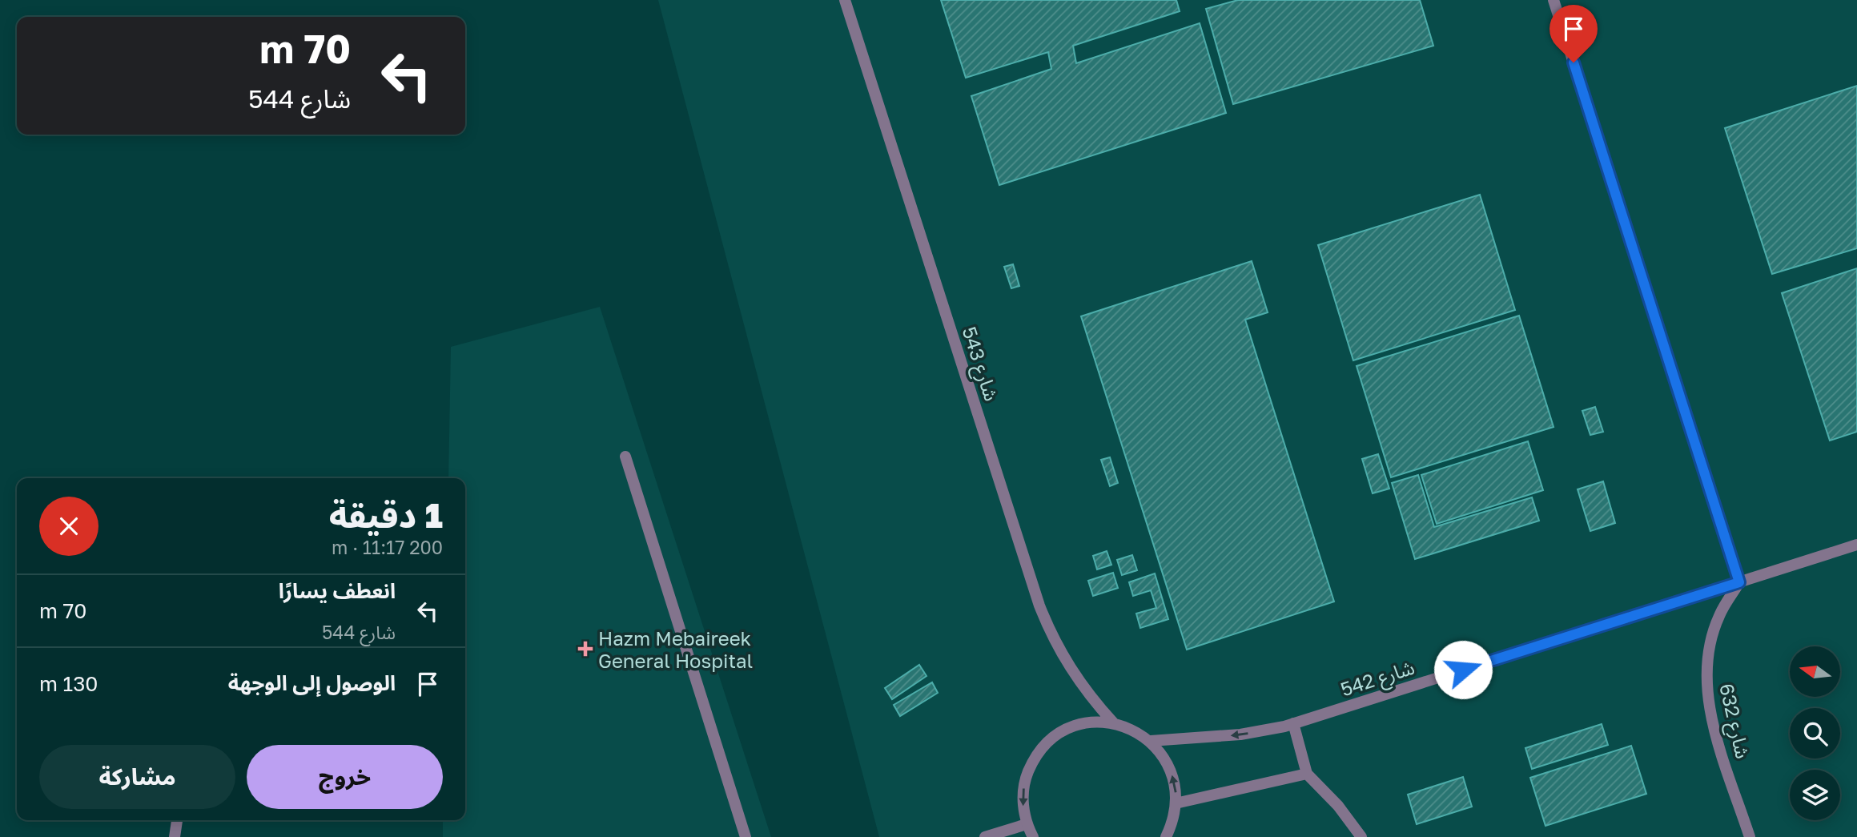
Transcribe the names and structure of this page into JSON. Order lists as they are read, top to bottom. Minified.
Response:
{"streets":{"street":["شارع 543","شارع 542","شارع 632"]},"crossings":[["شارع 542","شارع 632"]],"places":{"health":["Hazm Mebaireek General Hospital"]},"north":"left","page":{"turn":["70 m","شارع 544"],"heading":["1 دقيقة","200 m · 11:17"],"list":[{"name":"انعطف يسارًا","note":"شارع 544","value":"70 m"},{"name":"الوصول إلى الوجهة","value":"130 m"}],"buttons":["خروج","مشاركة"]}}
